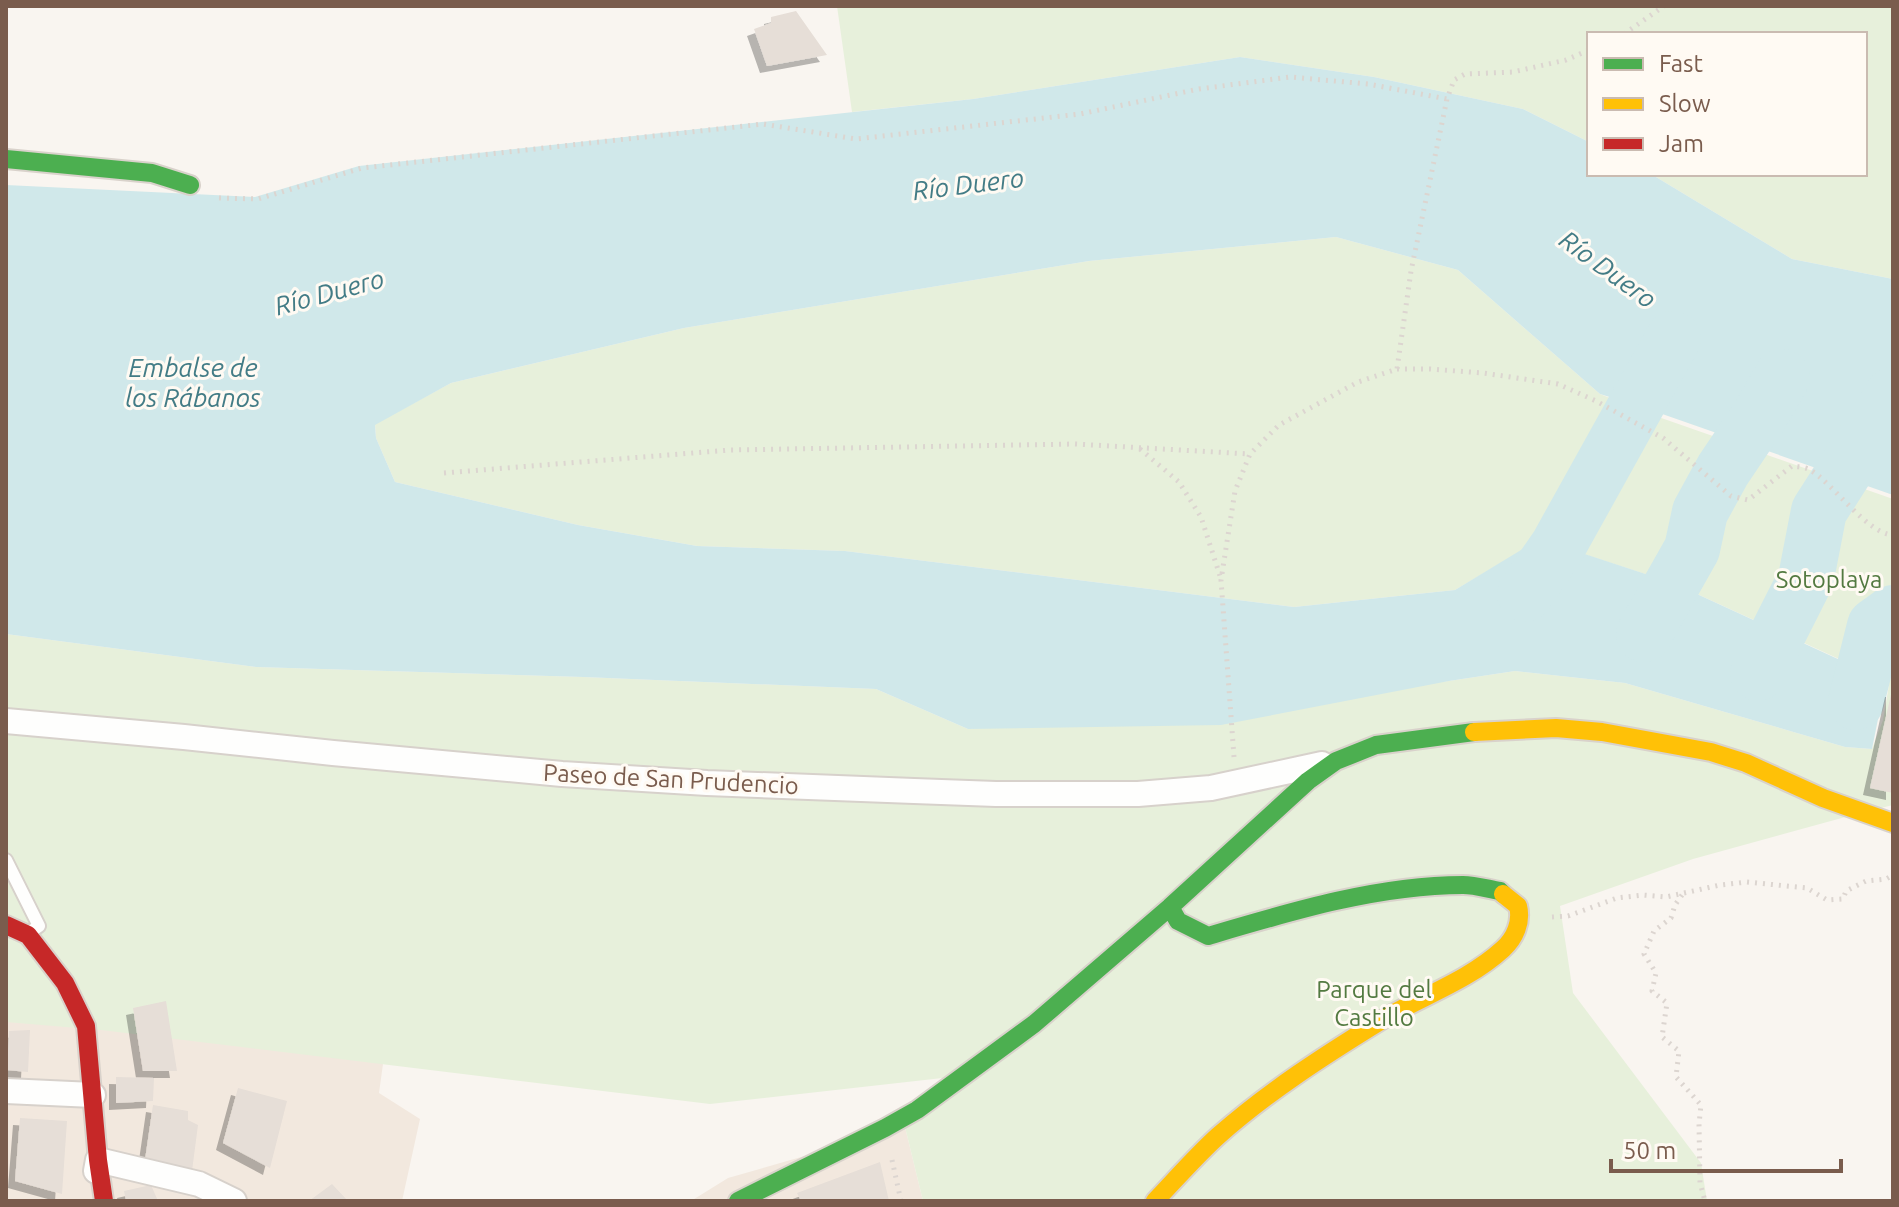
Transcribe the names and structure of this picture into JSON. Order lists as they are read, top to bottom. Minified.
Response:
{"streets":{"street":["Paseo de San Prudencio"]},"water":["Río Duero","Embalse de los Rábanos"],"parks":["Sotoplaya","Parque del Castillo"],"legend":["Fast","Slow","Jam"],"scale_bar":"50 m"}
